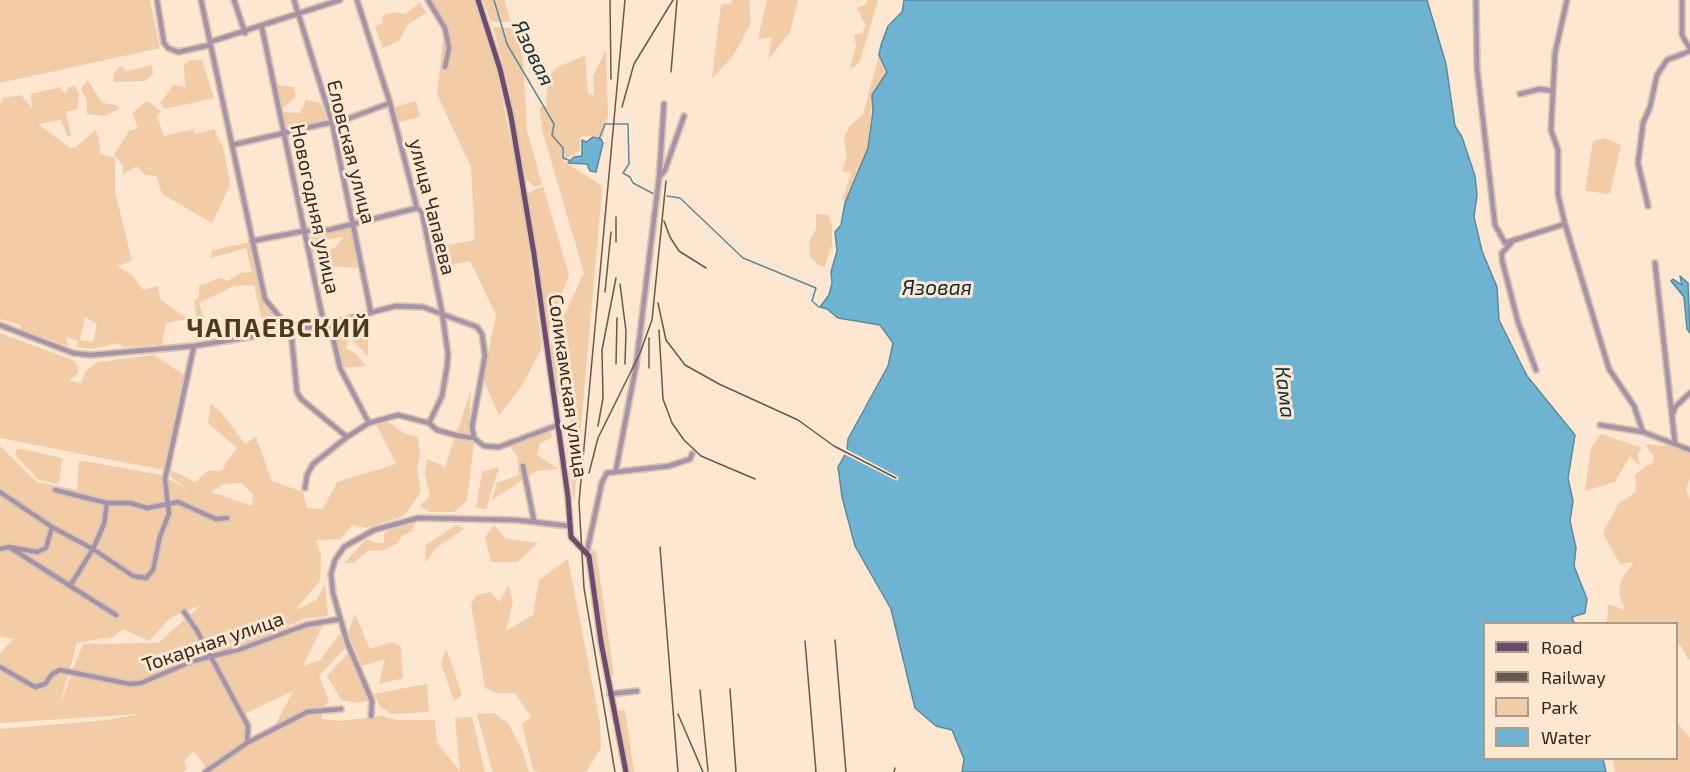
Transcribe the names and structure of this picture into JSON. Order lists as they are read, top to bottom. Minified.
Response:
{"streets":{"main road":["Соликамская улица"],"street":["Еловская улица","улица Чапаева","Новогодняя улица","Токарная улица"]},"districts":["ЧАПАЕВСКИЙ"],"water":["Язовая","Кама"],"legend":["Road","Railway","Park","Water"]}
